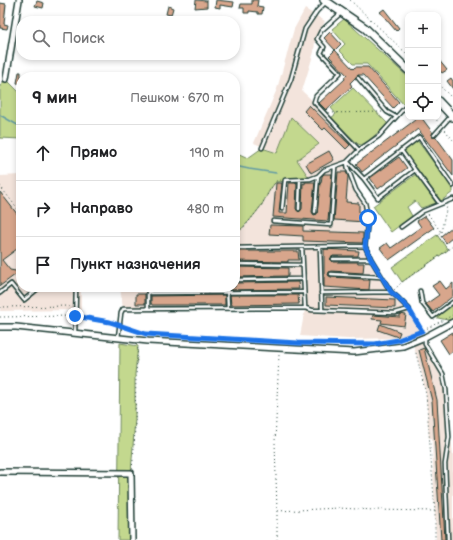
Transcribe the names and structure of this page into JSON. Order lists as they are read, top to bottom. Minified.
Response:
{"page":{"map_buttons":["+","−"],"search":"Поиск","heading":["9 мин","Пешком · 670 m"],"list":[["Прямо","190 m"],["Направо","480 m"],"Пункт назначения"]}}
